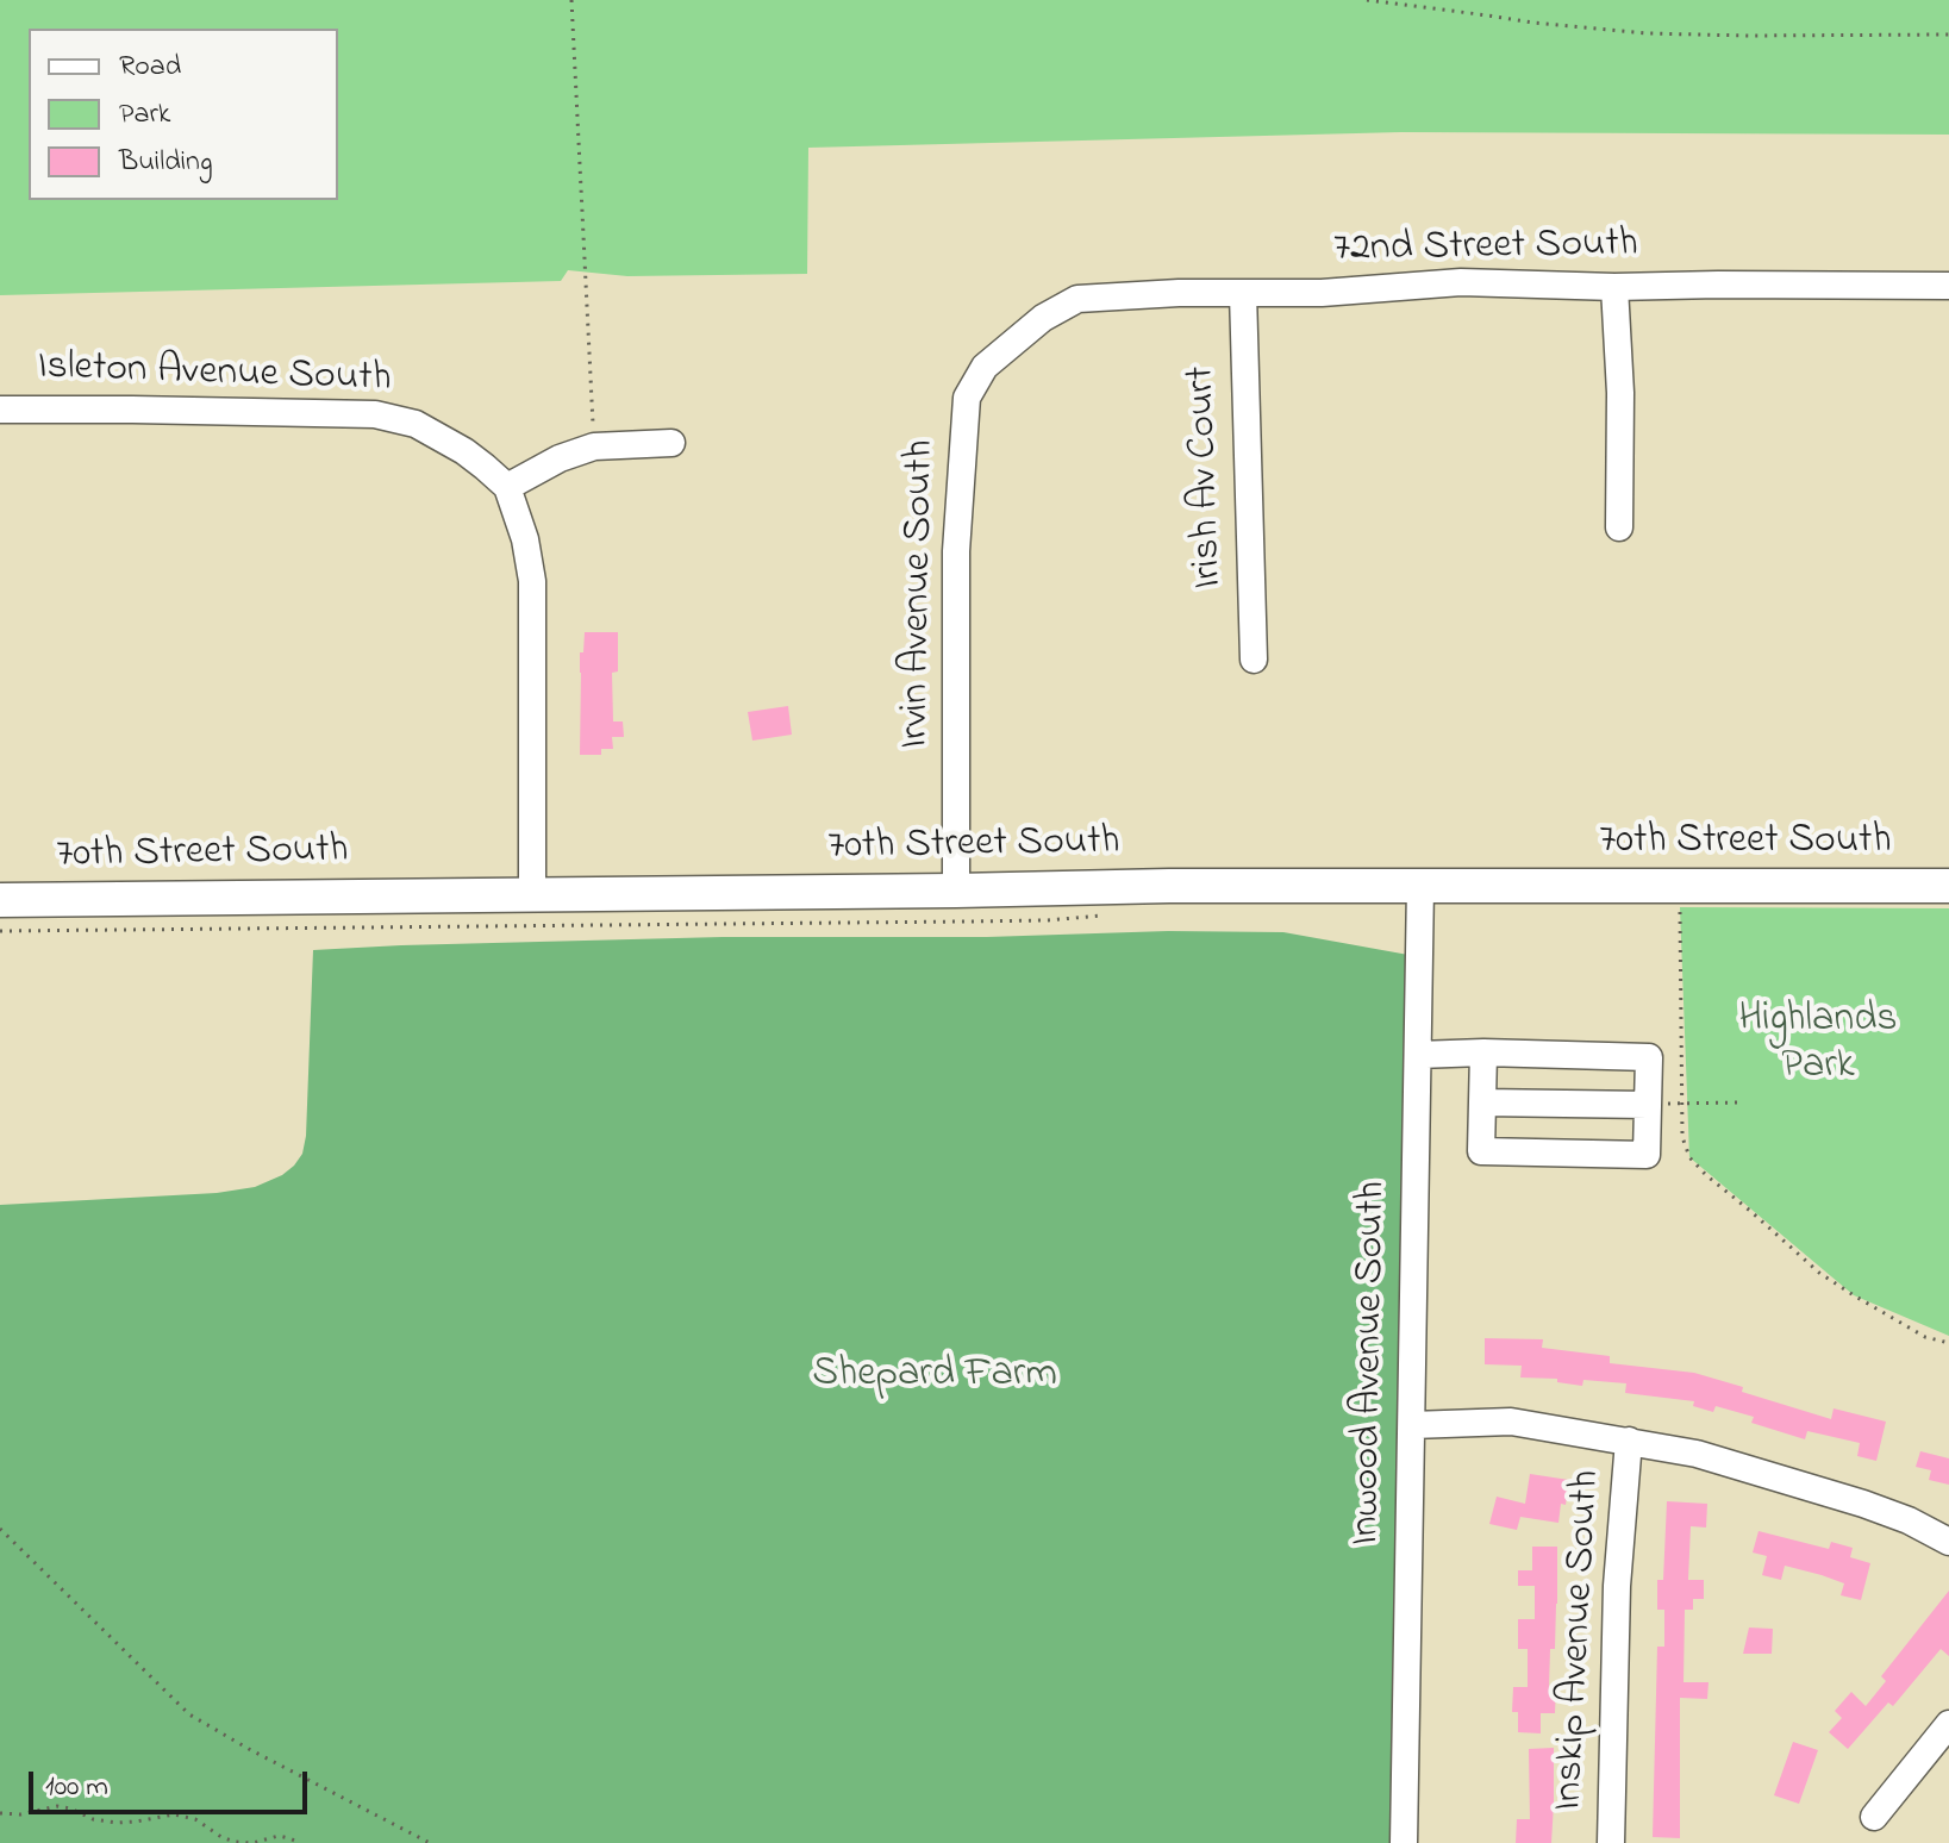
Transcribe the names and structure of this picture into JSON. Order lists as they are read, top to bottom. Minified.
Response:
{"streets":{"main road":["70th Street South"],"street":["72nd Street South","Isleton Avenue South","Irish Av Court","Irvin Avenue South","Inwood Avenue South","Inskip Avenue South"]},"crossings":[["72nd Street South","Irish Av Court"],["72nd Street South","Irvin Avenue South"],["Irvin Avenue South","70th Street South"],["70th Street South","Inwood Avenue South"]],"parks":["Highlands Park","Shepard Farm"],"legend":["Road","Park","Building"],"scale_bar":"100 m"}
